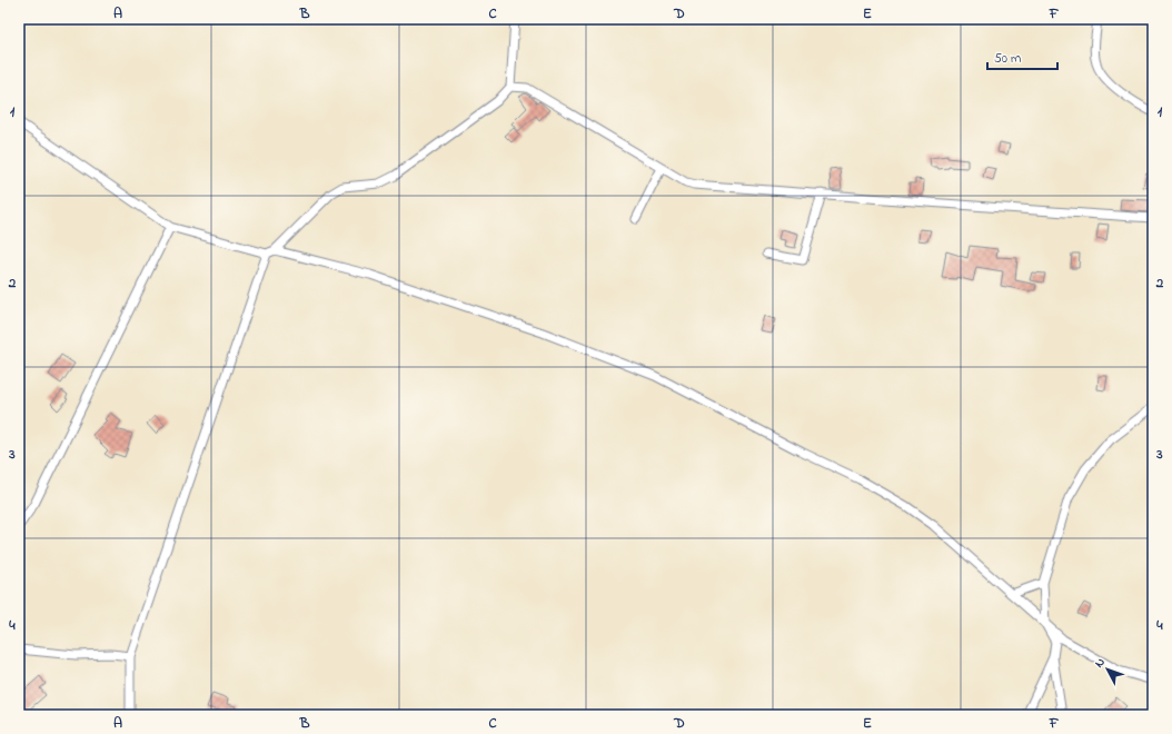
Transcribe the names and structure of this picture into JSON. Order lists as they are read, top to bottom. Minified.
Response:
{"scale_bar":"50 m","north":"top left","grid":{"columns":["A","B","C","D","E","F"],"rows":["1","2","3","4"]}}
